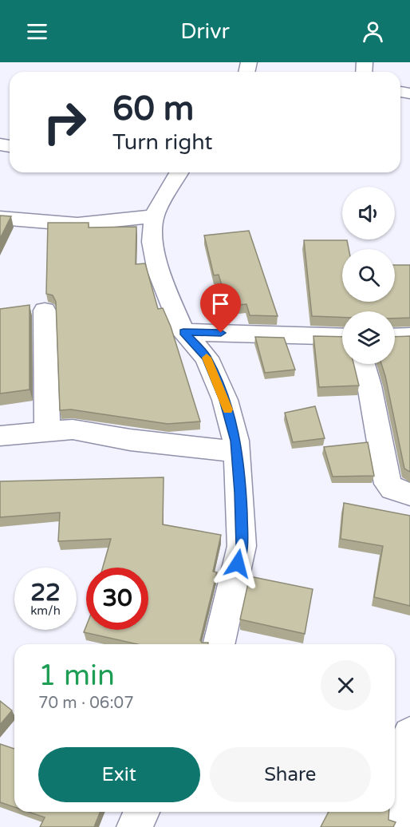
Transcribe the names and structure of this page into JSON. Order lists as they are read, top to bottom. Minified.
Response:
{"page":{"header":"Drivr","turn":["60 m","Turn right"],"speed":"22 km/h","limit":"30","heading":["1 min","70 m · 06:07"],"buttons":["Exit","Share"]}}
